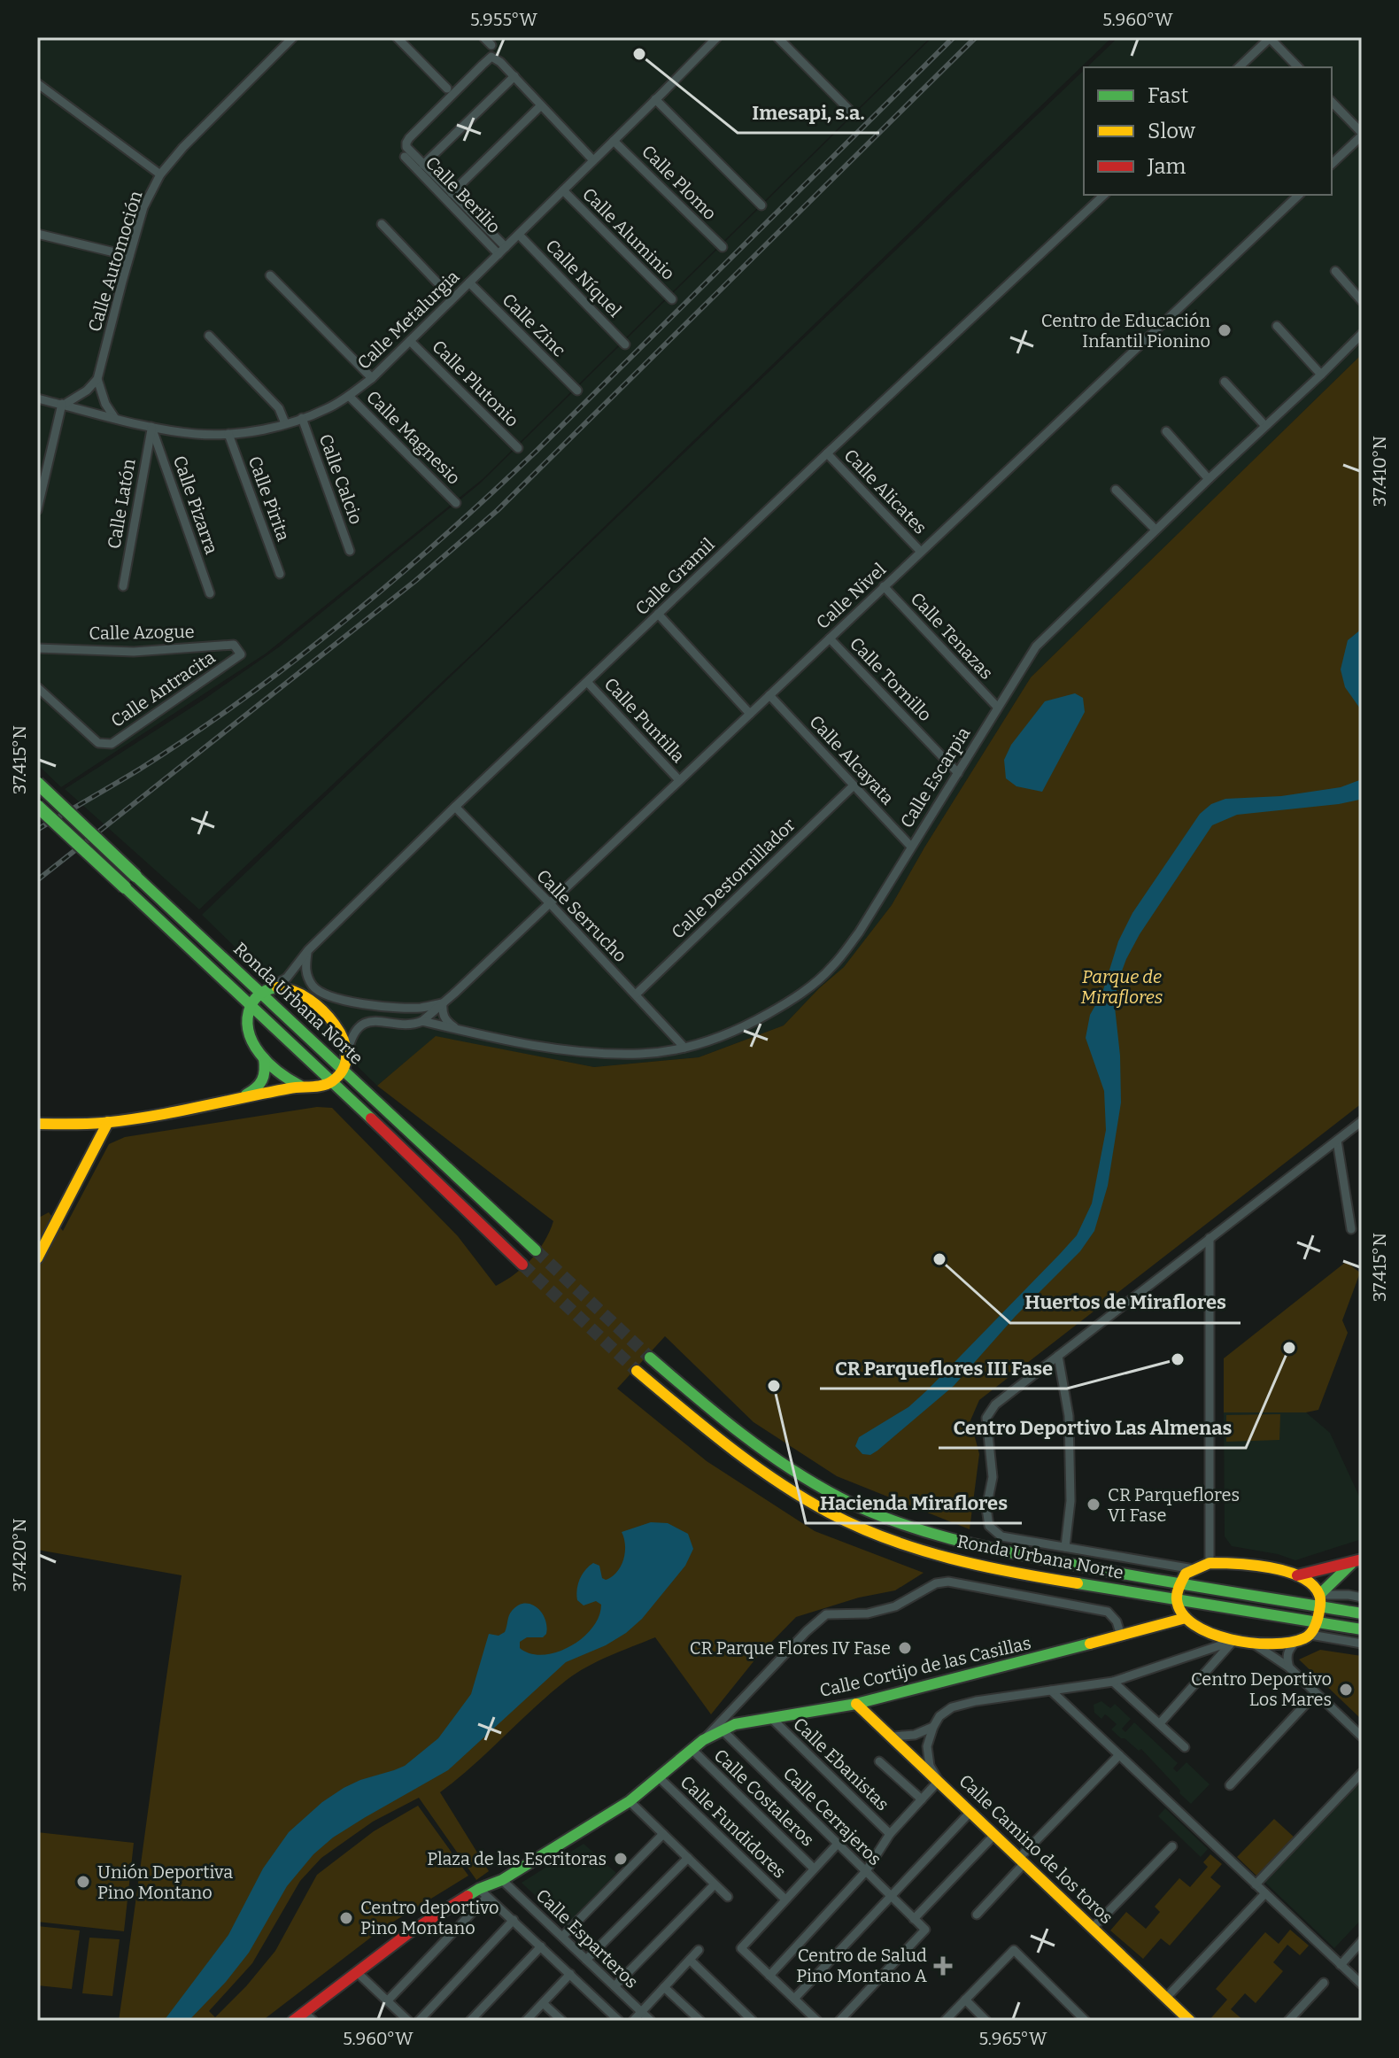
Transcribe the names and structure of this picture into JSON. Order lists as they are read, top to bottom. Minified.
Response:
{"streets":{"main road":["Ronda Urbana Norte","Calle Cortijo de las Casillas","Calle Camino de los toros"],"street":["Calle Plomo","Calle Berilio","Calle Aluminio","Calle Automoción","Calle Níquel","Calle Metalurgia","Calle Zinc","Calle Plutonio","Calle Magnesio","Calle Calcio","Calle Alicates","Calle Pirita","Calle Latón","Calle Pizarra","Calle Gramil","Calle Nivel","Calle Azogue","Calle Tenazas","Calle Tornillo","Calle Antracita","Calle Puntilla","Calle Alcayata","Calle Escarpia","Calle Destornillador","Calle Serrucho","Calle Ebanistas","Calle Costaleros","Calle Cerrajeros","Calle Fundidores","Calle Esparteros"]},"crossings":[["Calle Plomo","Calle Metalurgia"],["Calle Berilio","Calle Metalurgia"],["Calle Aluminio","Calle Metalurgia"],["Calle Níquel","Calle Metalurgia"],["Calle Metalurgia","Calle Zinc"],["Calle Metalurgia","Calle Plutonio"],["Calle Metalurgia","Calle Magnesio"],["Calle Metalurgia","Calle Calcio"],["Calle Metalurgia","Calle Pirita"],["Calle Metalurgia","Calle Latón"],["Calle Metalurgia","Calle Pizarra"],["Calle Alicates","Calle Gramil"],["Calle Alicates","Calle Nivel"],["Calle Latón","Calle Pizarra"],["Calle Gramil","Calle Puntilla"],["Calle Gramil","Calle Serrucho"],["Calle Gramil","Ronda Urbana Norte"],["Calle Nivel","Calle Tenazas"],["Calle Nivel","Calle Tornillo"],["Calle Nivel","Calle Puntilla"],["Calle Nivel","Calle Alcayata"],["Calle Nivel","Calle Escarpia"],["Calle Nivel","Calle Serrucho"],["Calle Azogue","Calle Antracita"],["Calle Tenazas","Calle Escarpia"],["Calle Tornillo","Calle Escarpia"],["Calle Alcayata","Calle Escarpia"],["Calle Alcayata","Calle Destornillador"],["Calle Escarpia","Calle Serrucho"],["Calle Destornillador","Calle Serrucho"],["Calle Cortijo de las Casillas","Calle Ebanistas"],["Calle Cortijo de las Casillas","Calle Costaleros"],["Calle Cortijo de las Casillas","Calle Cerrajeros"],["Calle Cortijo de las Casillas","Calle Fundidores"],["Calle Cortijo de las Casillas","Calle Camino de los toros"],["Calle Cortijo de las Casillas","Calle Esparteros"]],"parks":["Parque de Miraflores"],"places":{"other":["Imesapi, s.a.","Centro de Educación Infantil Pionino","Huertos de Miraflores","Centro Deportivo Las Almenas","CR Parqueflores III Fase","Hacienda Miraflores","CR Parqueflores VI Fase","CR Parque Flores IV Fase","Centro Deportivo Los Mares","Plaza de las Escritoras","Unión Deportiva Pino Montano","Centro deportivo Pino Montano"],"health":["Centro de Salud Pino Montano A"]},"legend":["Fast","Slow","Jam"],"coordinates":["5.955°W","5.960°W","37.410°N","37.415°N","37.420°N","5.965°W"]}
